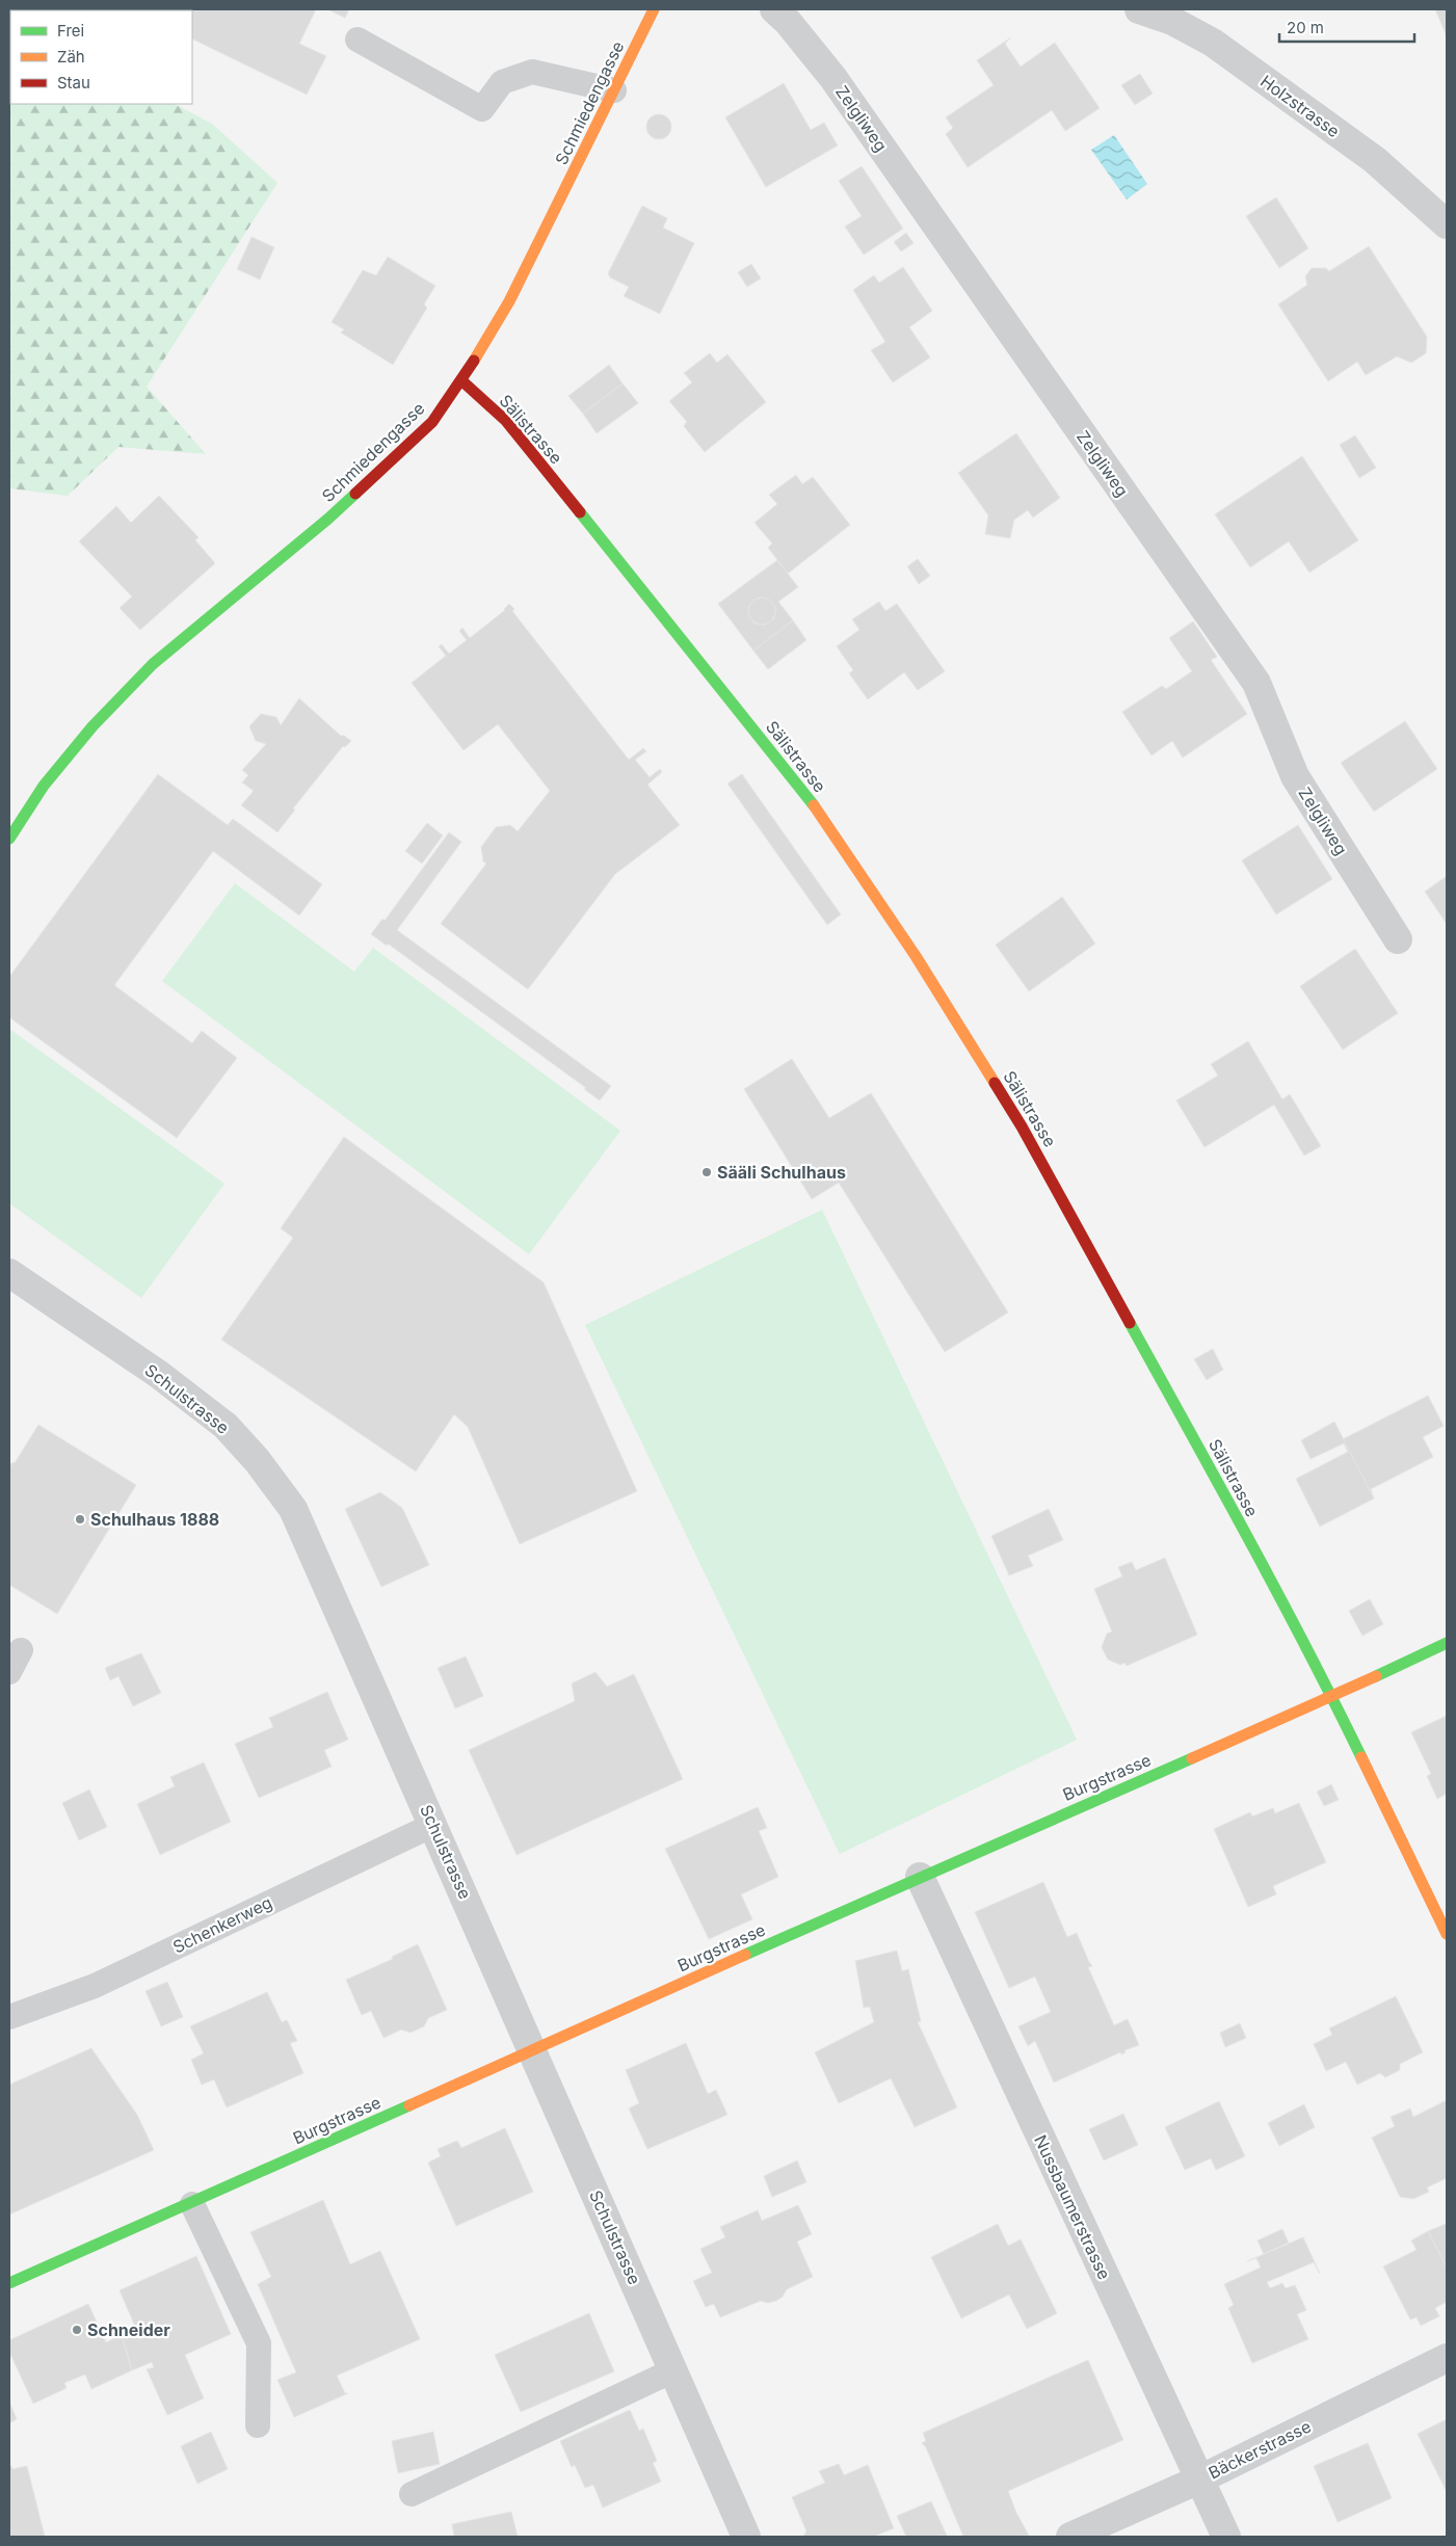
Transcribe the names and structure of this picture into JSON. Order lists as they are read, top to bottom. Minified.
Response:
{"streets":{"street":["Schmiedengasse","Holzstrasse","Zelgliweg","Sälistrasse","Schulstrasse","Burgstrasse","Nussbaumerstrasse","Bäckerstrasse"],"lane":["Schenkerweg"]},"crossings":[["Schmiedengasse","Sälistrasse"],["Sälistrasse","Burgstrasse"],["Schulstrasse","Burgstrasse"],["Schulstrasse","Schenkerweg"],["Burgstrasse","Nussbaumerstrasse"],["Nussbaumerstrasse","Bäckerstrasse"]],"places":["Sääli Schulhaus","Schulhaus 1888","Schneider"],"legend":["Frei","Zäh","Stau"],"scale_bar":"20 m"}
